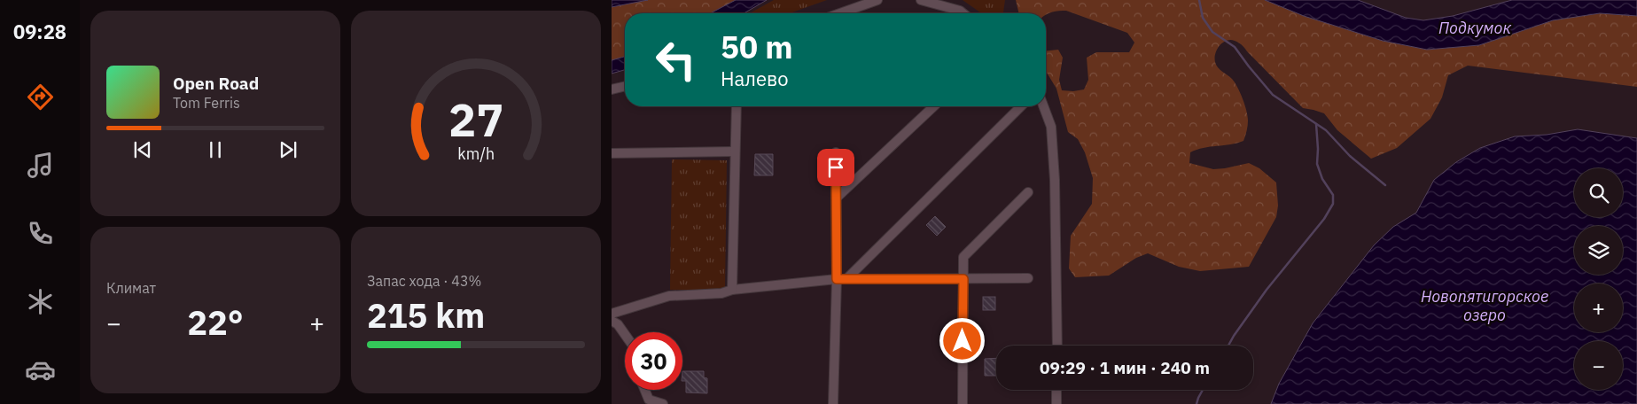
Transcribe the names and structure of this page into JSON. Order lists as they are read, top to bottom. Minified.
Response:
{"water":["Подкумок","Новопятигорское озеро"],"page":{"tabs":"09:28","turn":["50 m","Налево"],"song":["Open Road","Tom Ferris"],"map_buttons":["+","−"],"tile":["Климат",["Запас хода · 43%","215 km"]],"heat":["−","22°","+"],"limit":"30","trip":"09:29 · 1 мин · 240 m","gauge":["27","km/h"]}}
